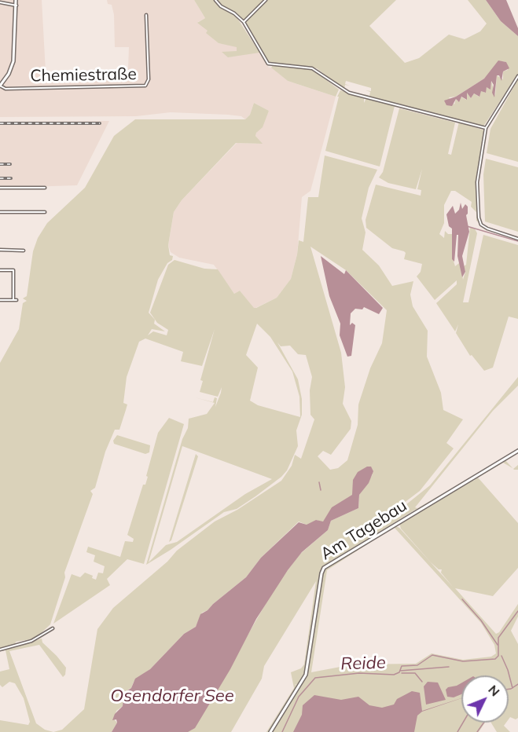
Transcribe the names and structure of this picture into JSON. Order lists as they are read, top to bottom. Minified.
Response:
{"streets":{"street":["Chemiestraße","Am Tagebau"]},"water":["Reide","Osendorfer See"],"north":"top right"}
